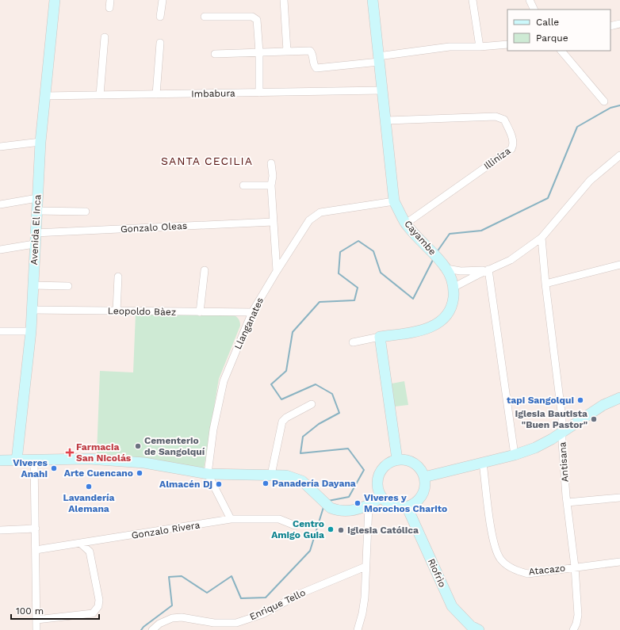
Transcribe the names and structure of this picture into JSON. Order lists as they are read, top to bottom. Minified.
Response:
{"streets":{"street":["Imbabura","Illiniza","Gonzalo Oleas","Avenida El Inca","Cayambe","Leopoldo Bàez","Llanganates","Antisana","Gonzalo Rivera","Atacazo","Riofrìo","Enrique Tello"]},"crossings":[["Imbabura","Avenida El Inca"],["Imbabura","Cayambe"],["Illiniza","Cayambe"],["Gonzalo Oleas","Avenida El Inca"],["Avenida El Inca","Leopoldo Bàez"],["Cayambe","Llanganates"],["Leopoldo Bàez","Llanganates"],["Antisana","Atacazo"]],"districts":["SANTA CECILIA"],"places":{"other":["tapi Sangolqui","Iglesia Bautista \"Buen Pastor\"","Cementerio de Sangolquí","Viveres Anahi","Arte Cuencano","Panadería Dayana","Almacén Dj","Lavandería Alemana","Viveres y Morochos Charito","Centro Amigo Guia","Iglesia Católica"],"health":["Farmacia San Nicolás"]},"legend":["Calle","Parque"],"scale_bar":"100 m"}
